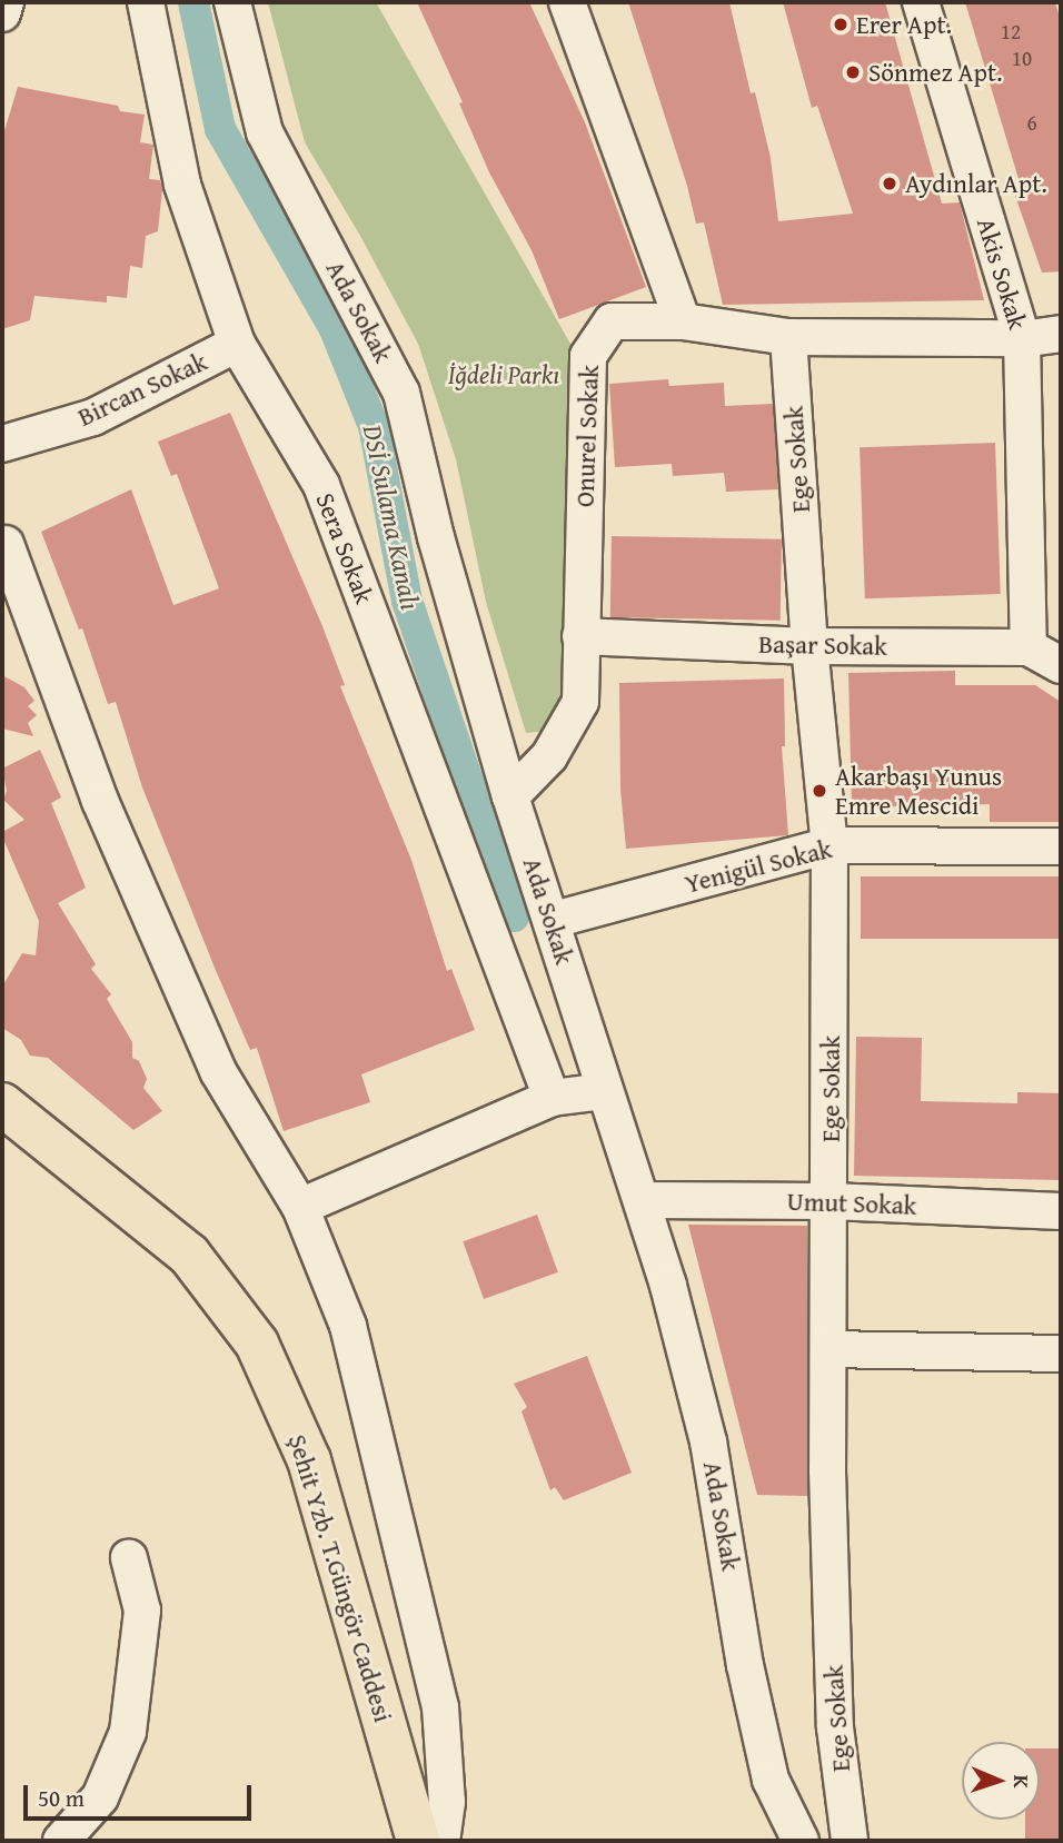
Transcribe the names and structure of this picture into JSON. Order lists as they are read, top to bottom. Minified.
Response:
{"streets":{"main road":["Şehit Yzb. T.Güngör Caddesi"],"street":["Akis Sokak","Ada Sokak","Bircan Sokak","Onurel Sokak","Ege Sokak","Sera Sokak","Başar Sokak","Yenigül Sokak","Umut Sokak"]},"crossings":[["Akis Sokak","Onurel Sokak"],["Akis Sokak","Başar Sokak"],["Ada Sokak","Onurel Sokak"],["Ada Sokak","Yenigül Sokak"],["Ada Sokak","Umut Sokak"],["Bircan Sokak","Sera Sokak"],["Onurel Sokak","Ege Sokak"],["Onurel Sokak","Başar Sokak"],["Ege Sokak","Başar Sokak"],["Ege Sokak","Yenigül Sokak"],["Ege Sokak","Umut Sokak"]],"water":["DSİ Sulama Kanalı"],"parks":["İğdeli Parkı"],"places":["Erer Apt.","Sönmez Apt.","Aydınlar Apt.","Akarbaşı Yunus Emre Mescidi"],"house_numbers":["12","10","6"],"scale_bar":"50 m","north":"right"}
